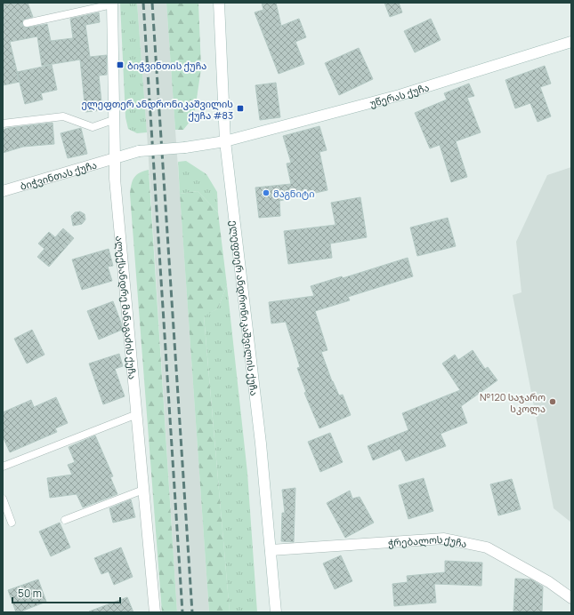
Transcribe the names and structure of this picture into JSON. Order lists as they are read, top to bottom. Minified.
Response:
{"streets":{"street":["უწერას ქუჩა","ბიჭვინთას ქუჩა","ალექსანდრე მანაგაძის ქუჩა","ელეფთერ ანდრონიკაშვილის ქუჩა","ჭრებალოს ქუჩა"]},"crossings":[["უწერას ქუჩა","ბიჭვინთას ქუჩა"],["უწერას ქუჩა","ელეფთერ ანდრონიკაშვილის ქუჩა"],["ბიჭვინთას ქუჩა","ალექსანდრე მანაგაძის ქუჩა"],["ელეფთერ ანდრონიკაშვილის ქუჩა","ჭრებალოს ქუჩა"]],"places":{"transit":["ბიჭვინთის ქუჩა","ელეფთერ ანდრონიკაშვილის ქუჩა #83"],"other":["მაგნიტი","№120 საჯარო სკოლა"]},"scale_bar":"50 m"}
